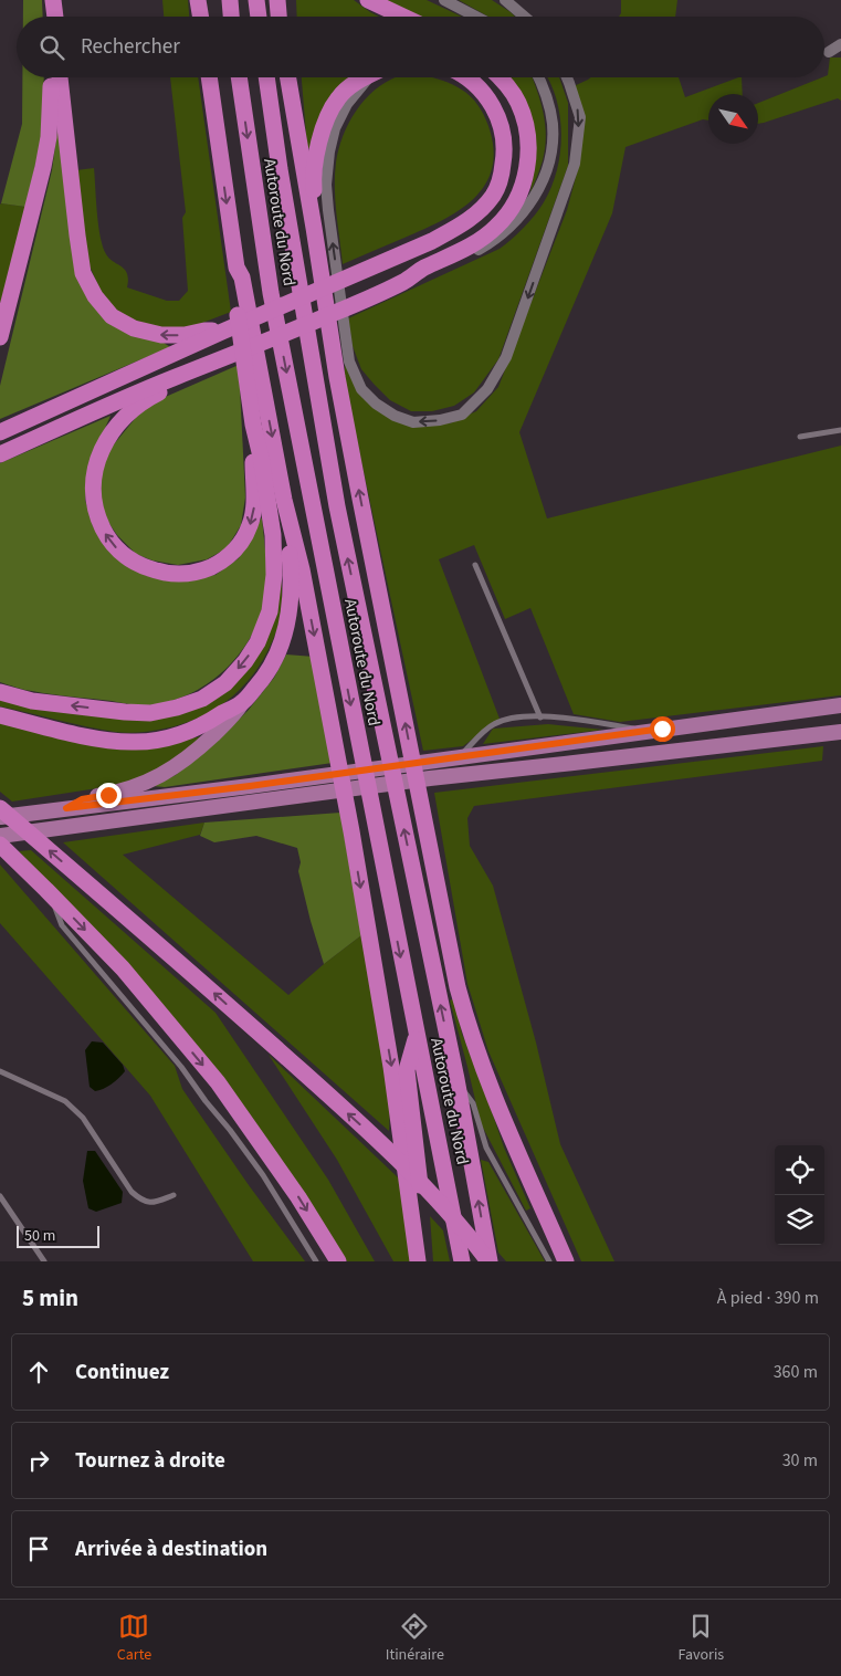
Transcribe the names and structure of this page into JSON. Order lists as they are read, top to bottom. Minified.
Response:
{"streets":{"highway":["Autoroute du Nord"]},"scale_bar":"50 m","north":"bottom right","page":{"search":"Rechercher","scale":"50 m","heading":["5 min","À pied · 390 m"],"list":[["Continuez","360 m"],["Tournez à droite","30 m"],"Arrivée à destination"],"nav":["Carte","Itinéraire","Favoris"]}}
